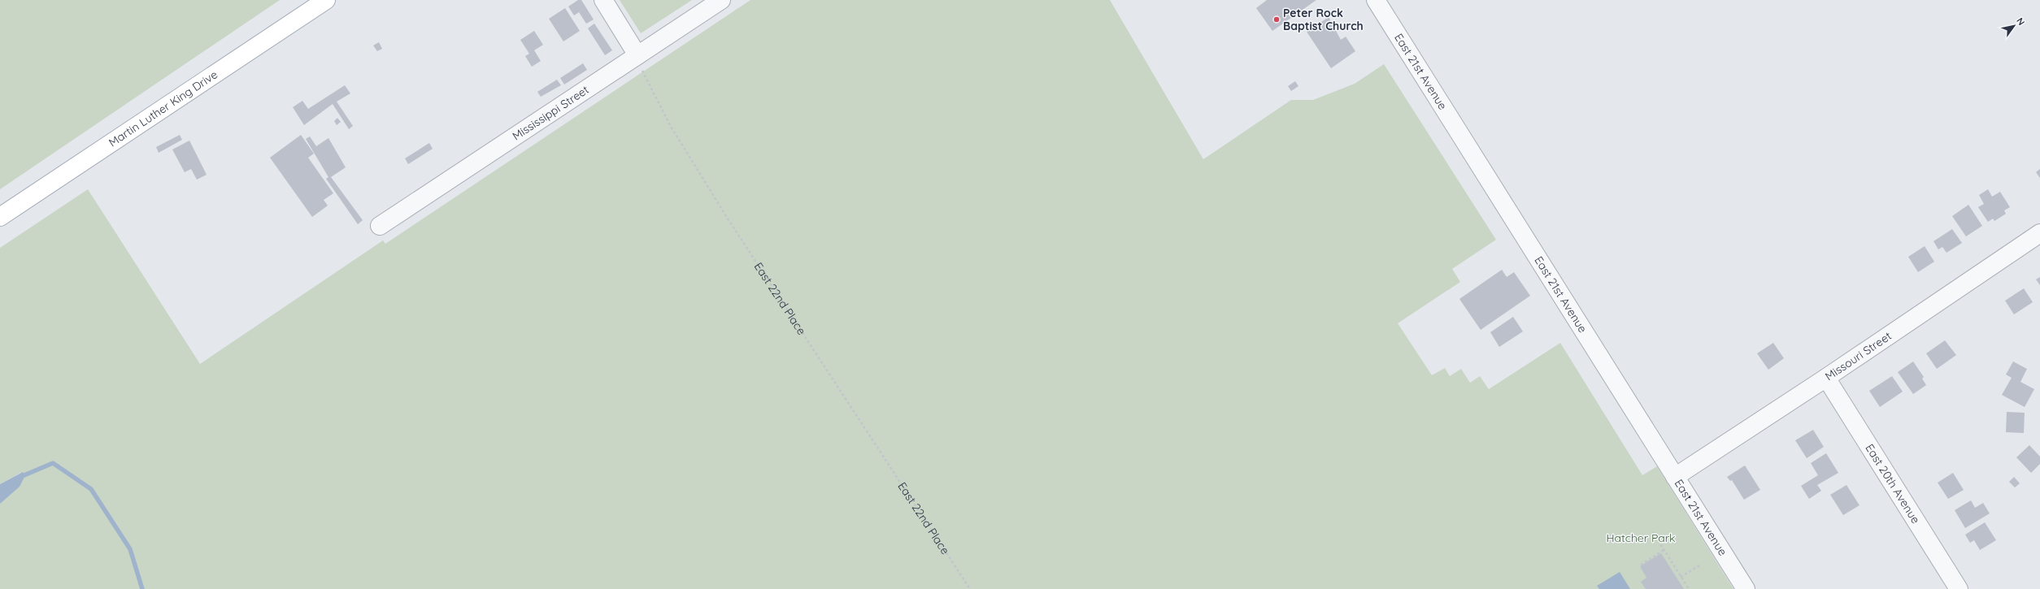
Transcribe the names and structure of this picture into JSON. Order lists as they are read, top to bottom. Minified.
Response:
{"streets":{"main road":["Martin Luther King Drive"],"street":["East 21st Avenue","Mississippi Street","Missouri Street","East 20th Avenue"],"path":["East 22nd Place"]},"crossings":[["East 21st Avenue","Missouri Street"],["Mississippi Street","East 22nd Place"],["Missouri Street","East 20th Avenue"]],"parks":["Hatcher Park"],"places":["Peter Rock Baptist Church"],"north":"top right"}
